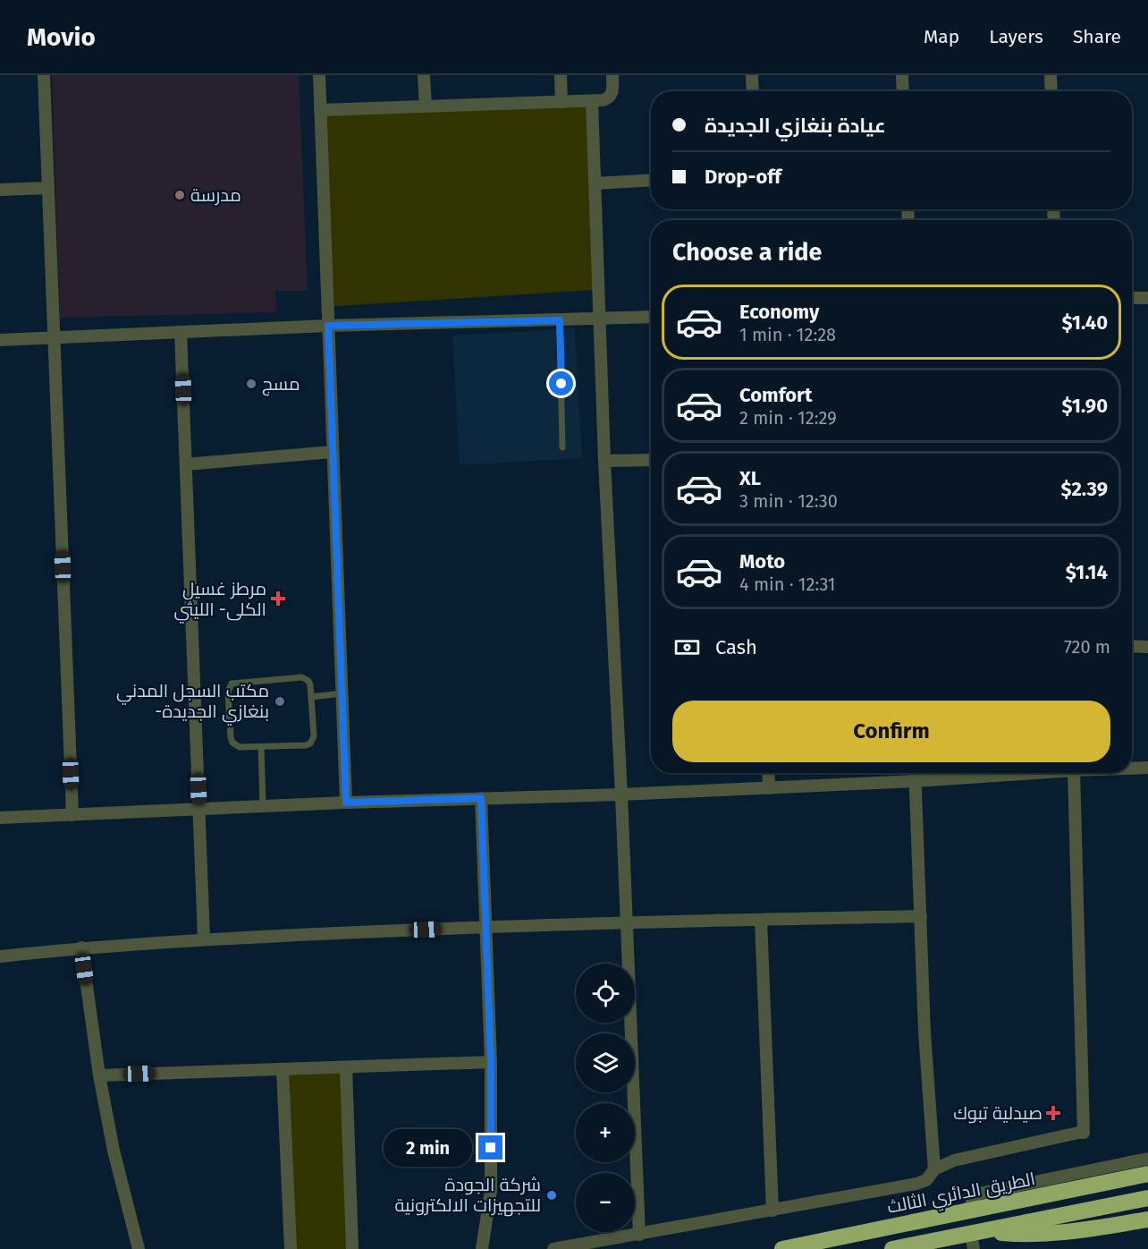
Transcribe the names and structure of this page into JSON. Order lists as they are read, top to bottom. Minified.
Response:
{"streets":{"highway":["الطريق الدائري الثالث"]},"places":{"other":["مدرسة","مسج","مكتب السجل المدني -بنغازي الجديدة","شركة الجودة للتجهيزات الالكترونية"],"health":["مرطز غسيل الكلى- الليثي","صيدلية تبوك"]},"page":{"header":"Movio","nav":["Map","Layers","Share"],"banner":["عيادة بنغازي الجديدة","Drop-off"],"heading":"Choose a ride","list":[{"name":"Economy","note":"1 min · 12:28","value":"$1.40"},{"name":"Comfort","note":"2 min · 12:29","value":"$1.90"},{"name":"XL","note":"3 min · 12:30","value":"$2.39"},{"name":"Moto","note":"4 min · 12:31","value":"$1.14"}],"pay":["Cash","720 m"],"buttons":"Confirm","map_buttons":["+","−"],"bubble":"2 min"}}
